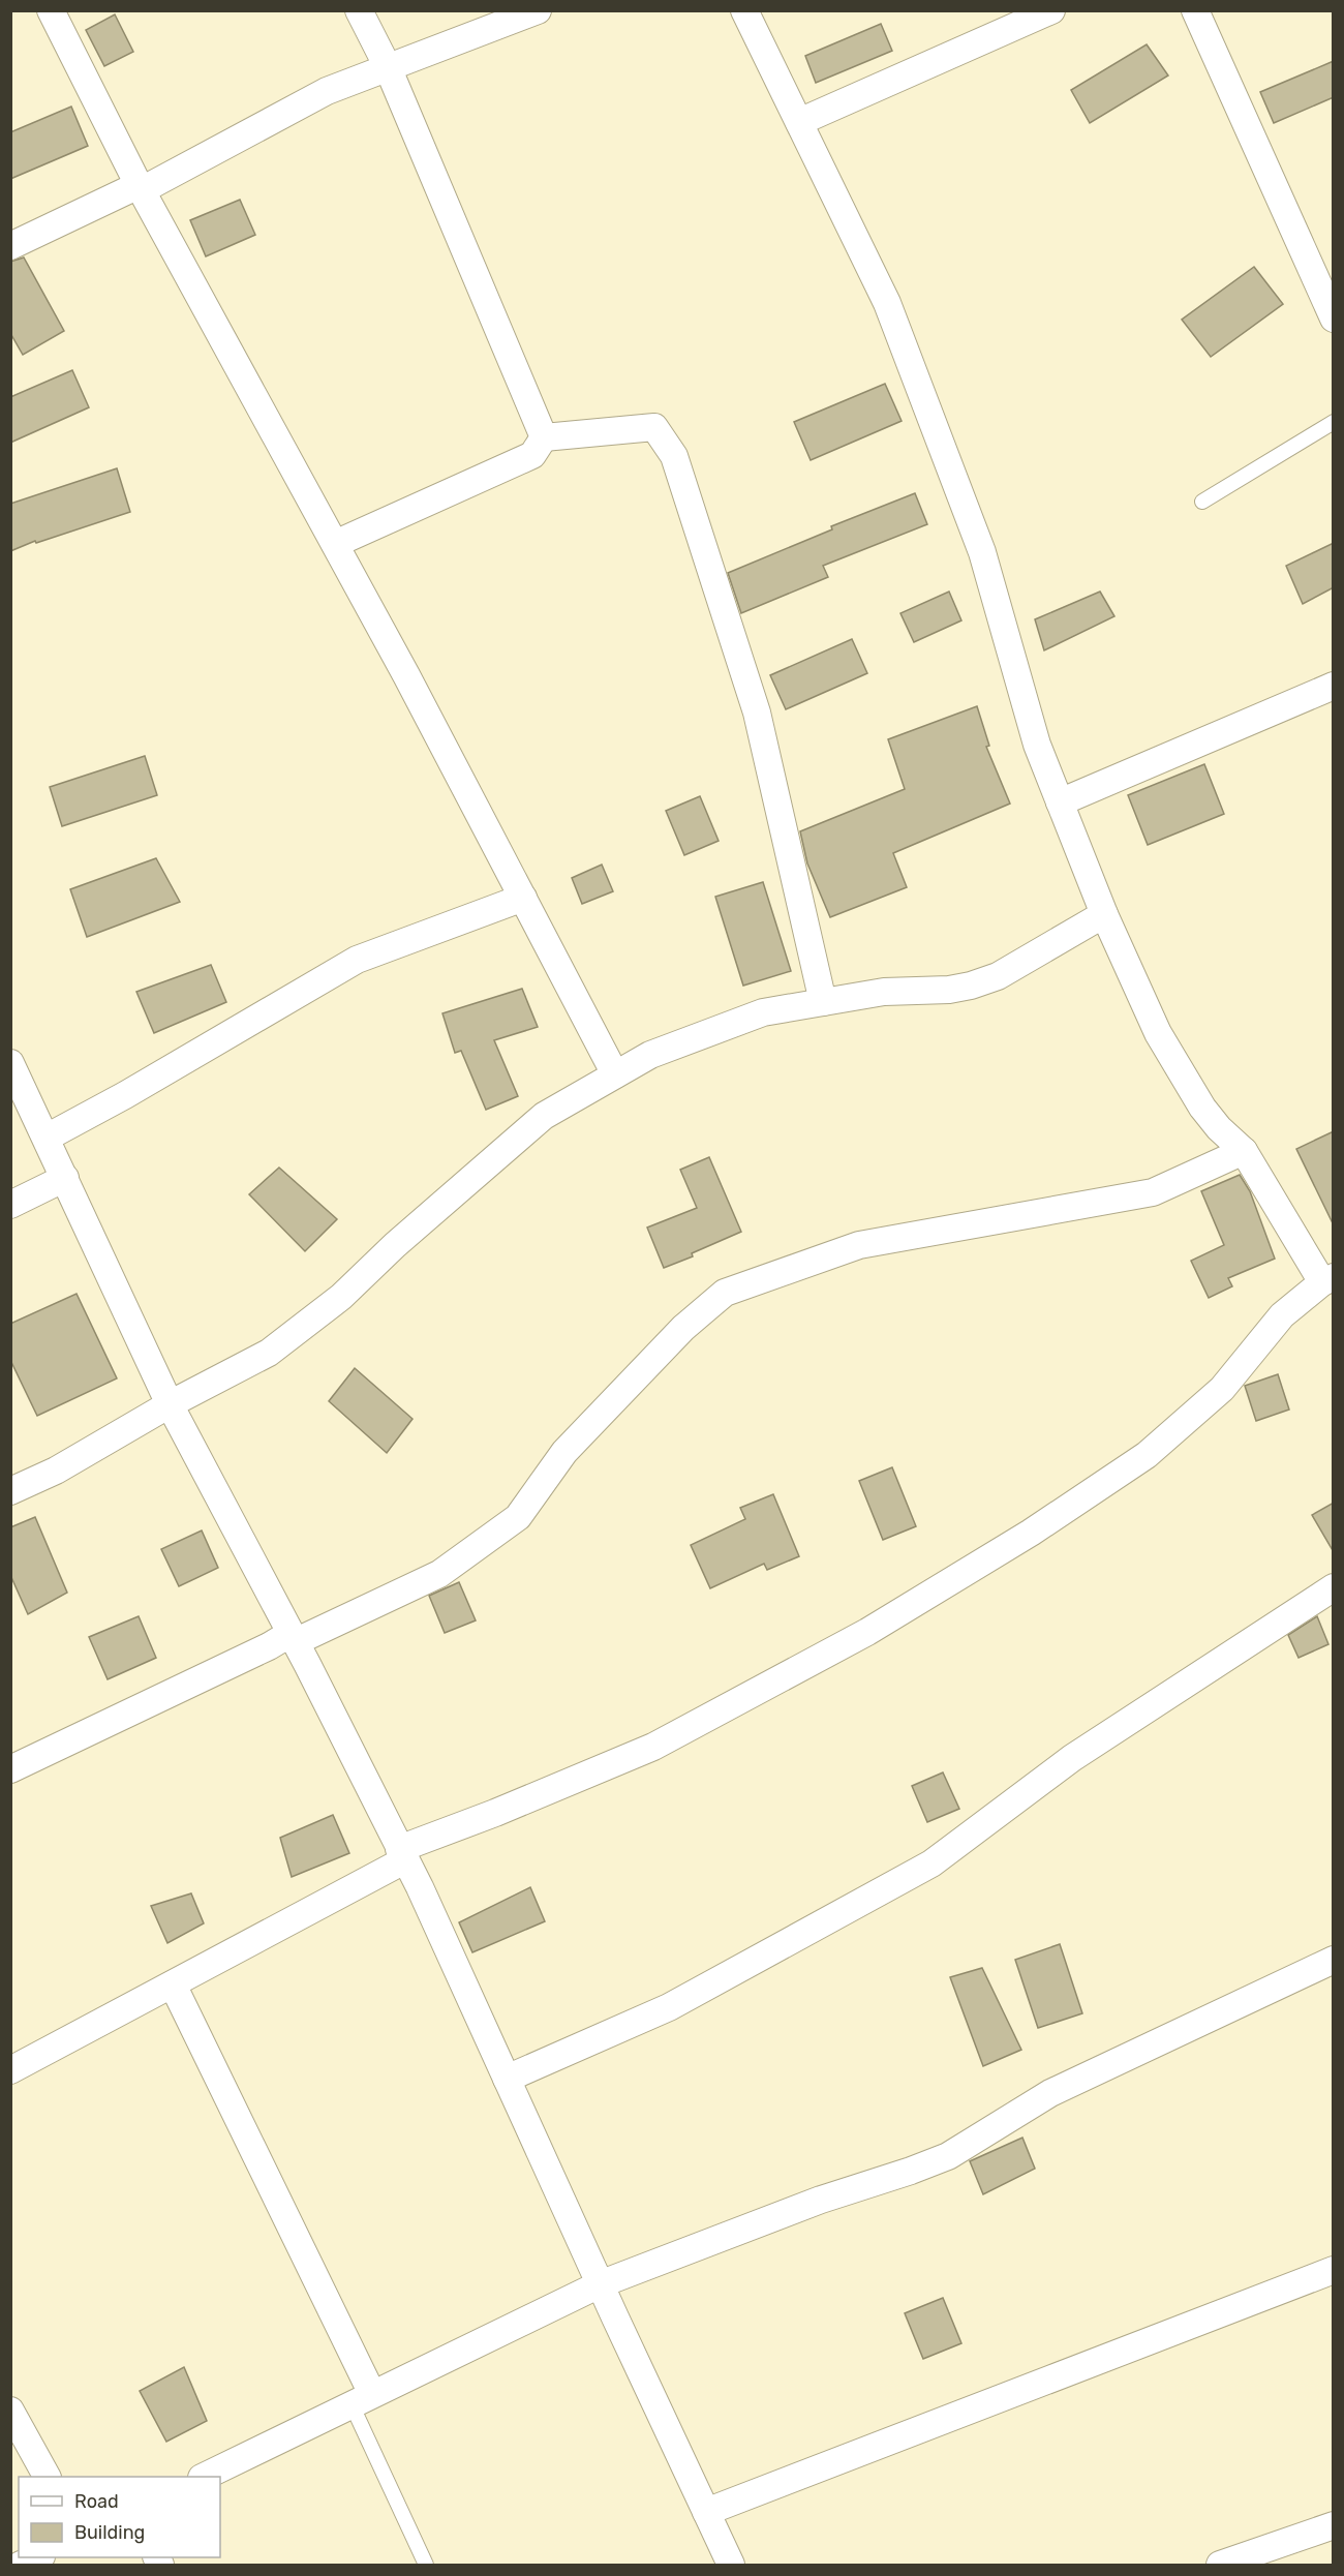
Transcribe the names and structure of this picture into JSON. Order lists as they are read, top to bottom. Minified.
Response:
{"legend":["Road","Building"]}
